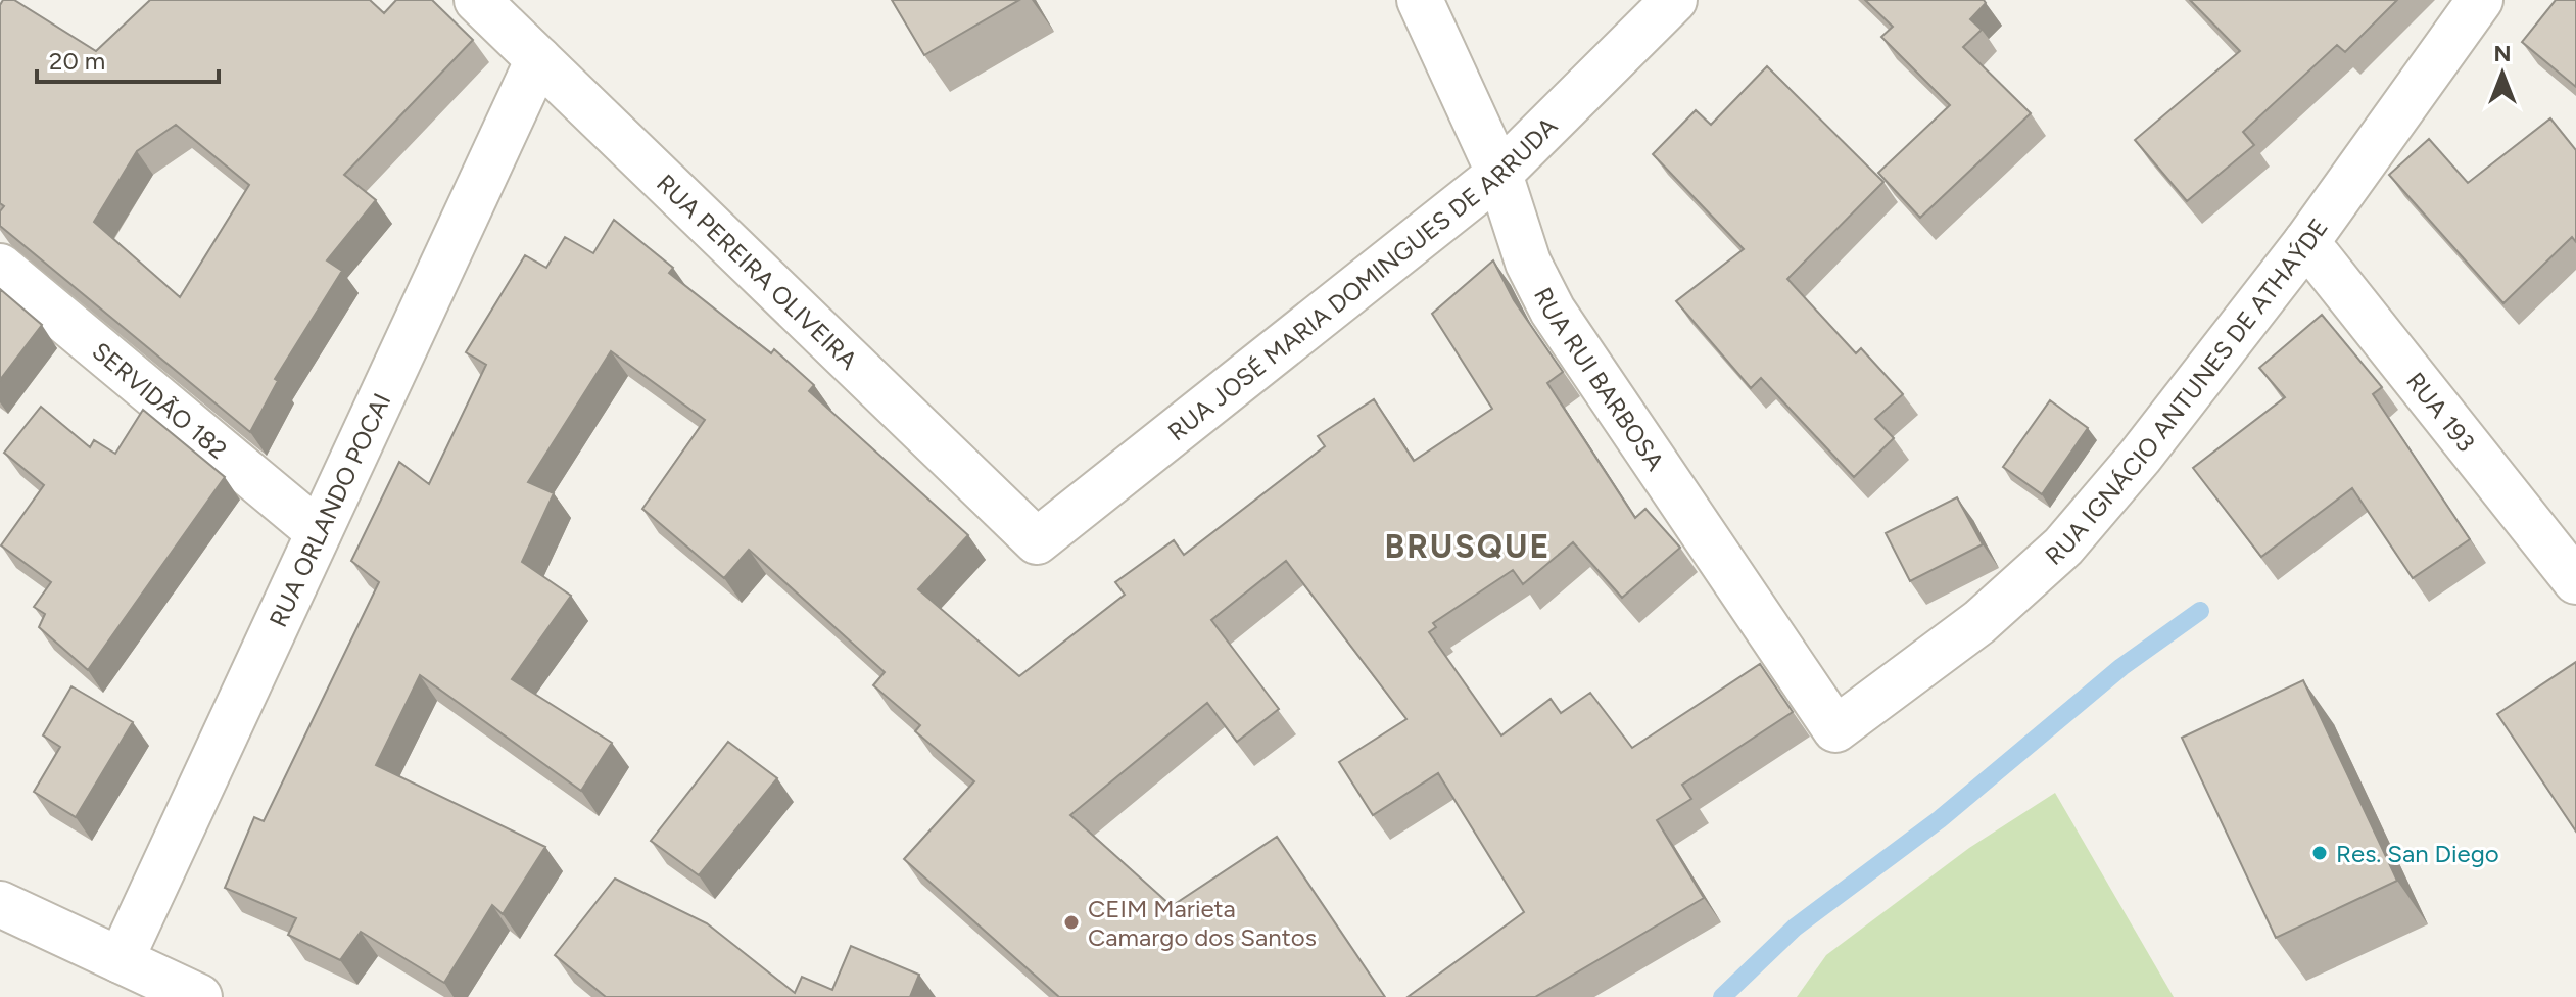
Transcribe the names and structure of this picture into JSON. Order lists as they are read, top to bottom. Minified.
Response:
{"streets":{"street":["RUA PEREIRA OLIVEIRA","RUA JOSÉ MARIA DOMINGUES DE ARRUDA","RUA RUI BARBOSA","RUA IGNÁCIO ANTUNES DE ATHAÝDE","SERVIDÃO 182","RUA 193","RUA ORLANDO POCAI"]},"crossings":[["RUA PEREIRA OLIVEIRA","RUA JOSÉ MARIA DOMINGUES DE ARRUDA"],["RUA PEREIRA OLIVEIRA","RUA ORLANDO POCAI"],["RUA JOSÉ MARIA DOMINGUES DE ARRUDA","RUA RUI BARBOSA"],["RUA RUI BARBOSA","RUA IGNÁCIO ANTUNES DE ATHAÝDE"],["RUA IGNÁCIO ANTUNES DE ATHAÝDE","RUA 193"],["SERVIDÃO 182","RUA ORLANDO POCAI"]],"districts":["BRUSQUE"],"places":["Res. San Diego","CEIM Marieta Camargo dos Santos"],"scale_bar":"20 m","north":"top"}
